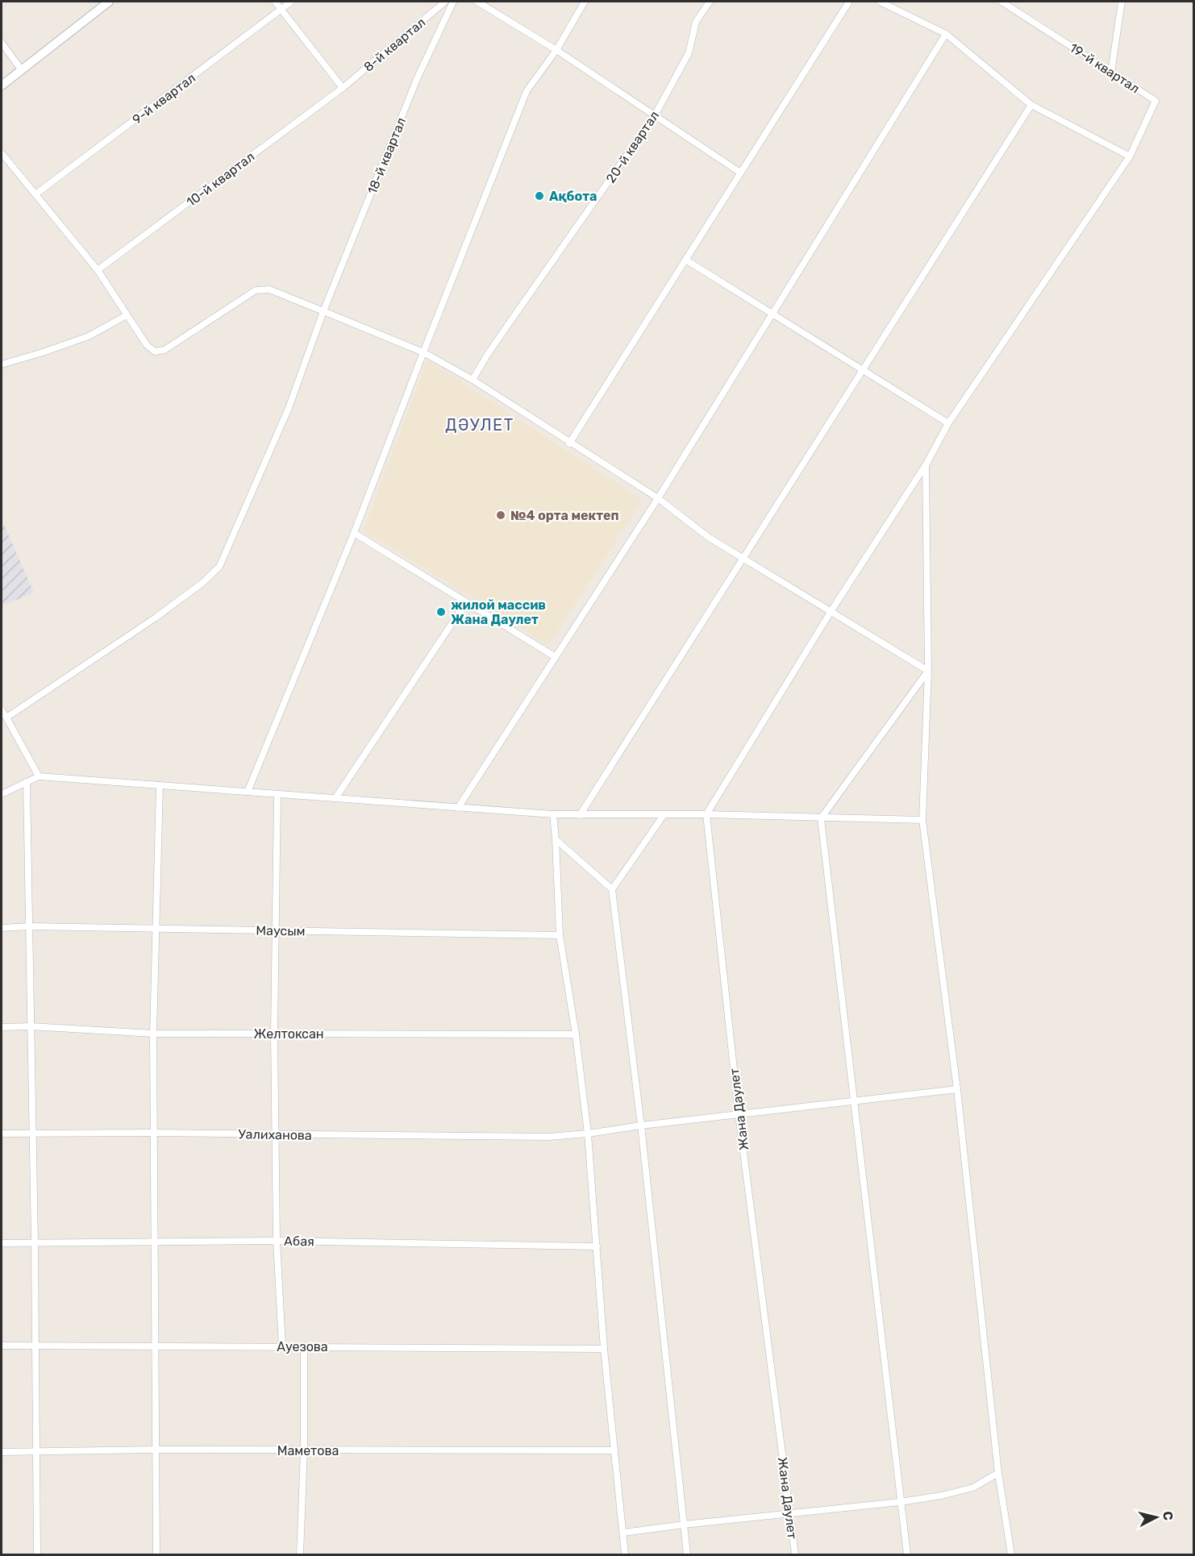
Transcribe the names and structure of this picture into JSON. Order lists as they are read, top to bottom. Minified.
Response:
{"streets":{"street":["8-й квартал","19-й квартал","9-й квартал","20-й квартал","18-й квартал","10-й квартал","Маусым","Желтоксан","Жана Даулет","Уалиханова","Абая","Ауезова","Маметова"]},"crossings":[["8-й квартал","10-й квартал"],["Жана Даулет","Уалиханова"]],"districts":["ДӘУЛЕТ"],"places":["Ақбота","№4 орта мектеп","жилой массив Жана Даулет"],"north":"right"}
